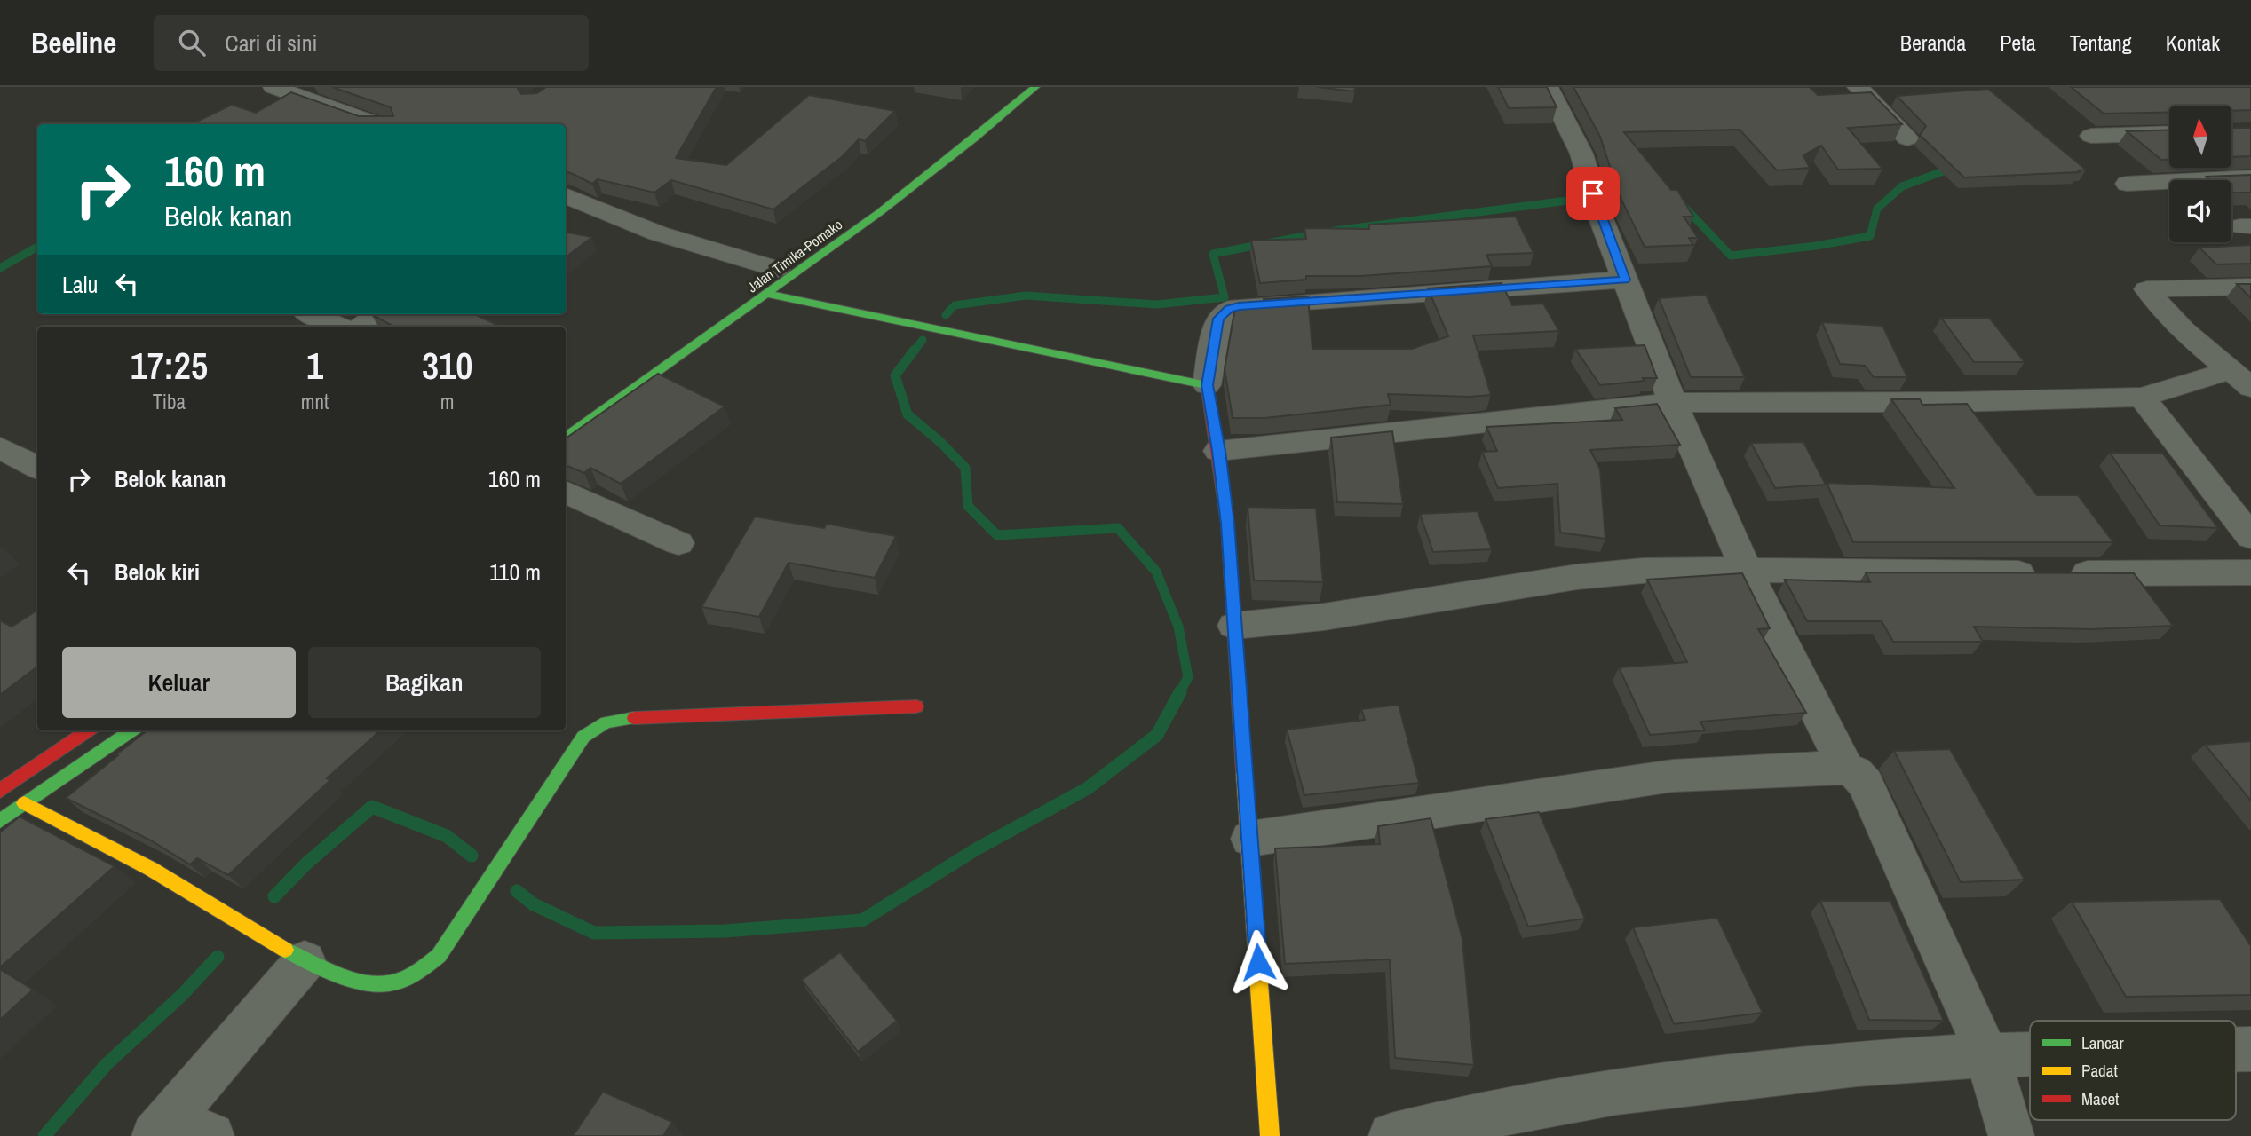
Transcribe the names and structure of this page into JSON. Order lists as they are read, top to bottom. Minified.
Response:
{"streets":{"main road":["Jalan Timika-Pomako"]},"legend":["Lancar","Padat","Macet"],"north":"top","page":{"header":"Beeline","search":"Cari di sini","nav":["Beranda","Peta","Tentang","Kontak"],"turn":["160 m","Belok kanan"],"then":"Lalu","eta":["17:25","Tiba","1","mnt","310","m"],"list":[{"name":"Belok kanan","value":"160 m"},{"name":"Belok kiri","value":"110 m"}],"buttons":["Keluar","Bagikan"]}}
